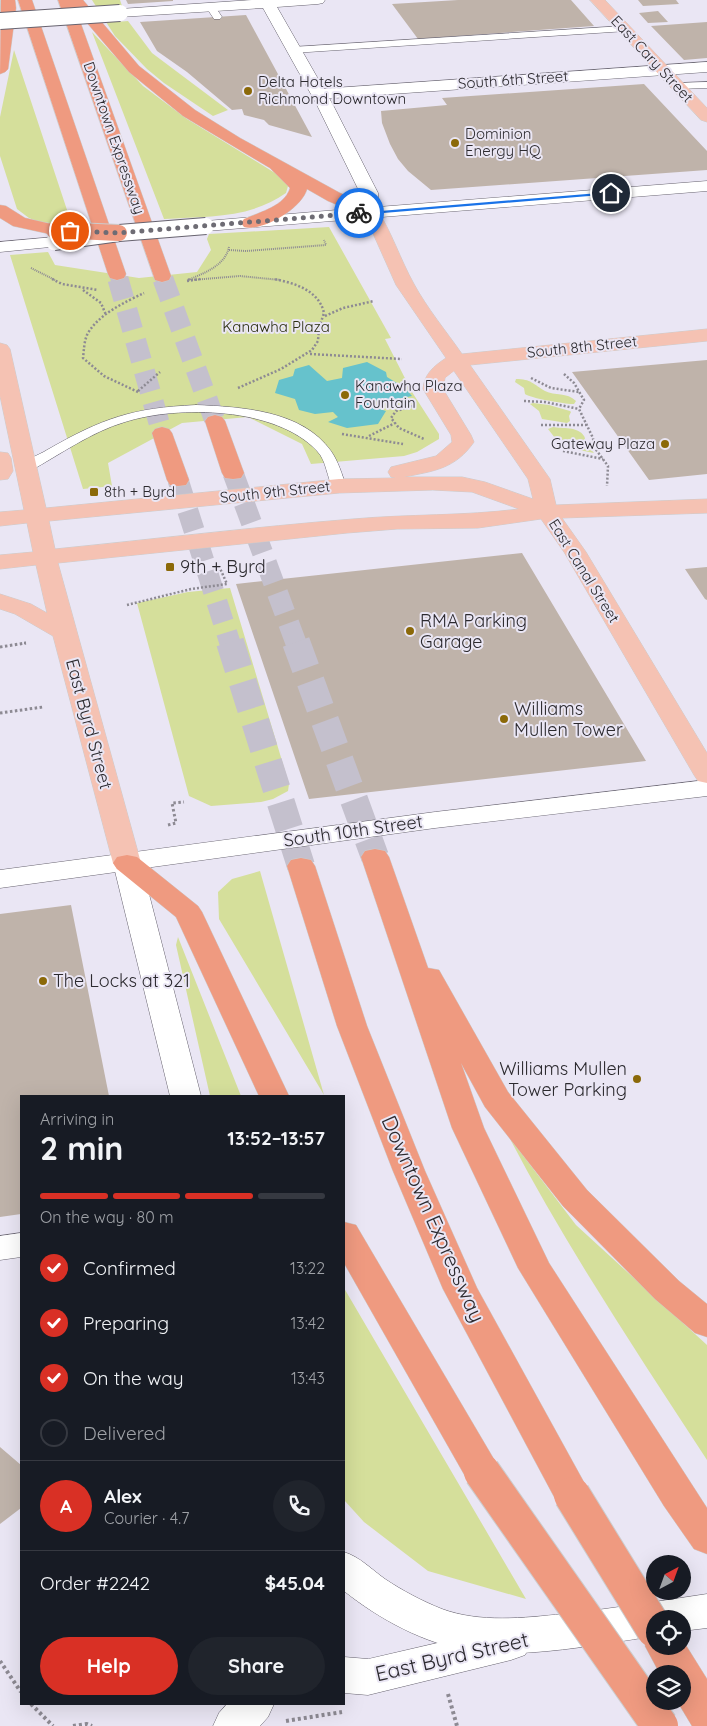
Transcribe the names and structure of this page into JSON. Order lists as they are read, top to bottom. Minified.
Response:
{"streets":{"highway":["Downtown Expressway"],"main road":["East Cary Street","South 6th Street","South 8th Street","South 9th Street","East Canal Street","East Byrd Street","South 10th Street"]},"crossings":[["East Cary Street","South 6th Street"],["South 6th Street","East Canal Street"],["South 8th Street","East Canal Street"],["South 9th Street","East Canal Street"],["South 9th Street","East Byrd Street"],["East Byrd Street","South 10th Street"]],"parks":["Kanawha Plaza"],"places":{"other":["Delta Hotels Richmond Downtown","Dominion Energy HQ","Kanawha Plaza Fountain","Gateway Plaza","RMA Parking Garage","Williams Mullen Tower","The Locks at 321","Williams Mullen Tower Parking"],"transit":["8th + Byrd","9th + Byrd"]},"north":"top right","page":{"heading":["2 min","Arriving in","13:52–13:57"],"panel":["Alex","Courier · 4.7","Order #2242","$45.04"],"bar":"On the way · 80 m","list":[["Confirmed","13:22"],["Preparing","13:42"],["On the way","13:43"],"Delivered"],"round":"A","buttons":["Help","Share"]}}
